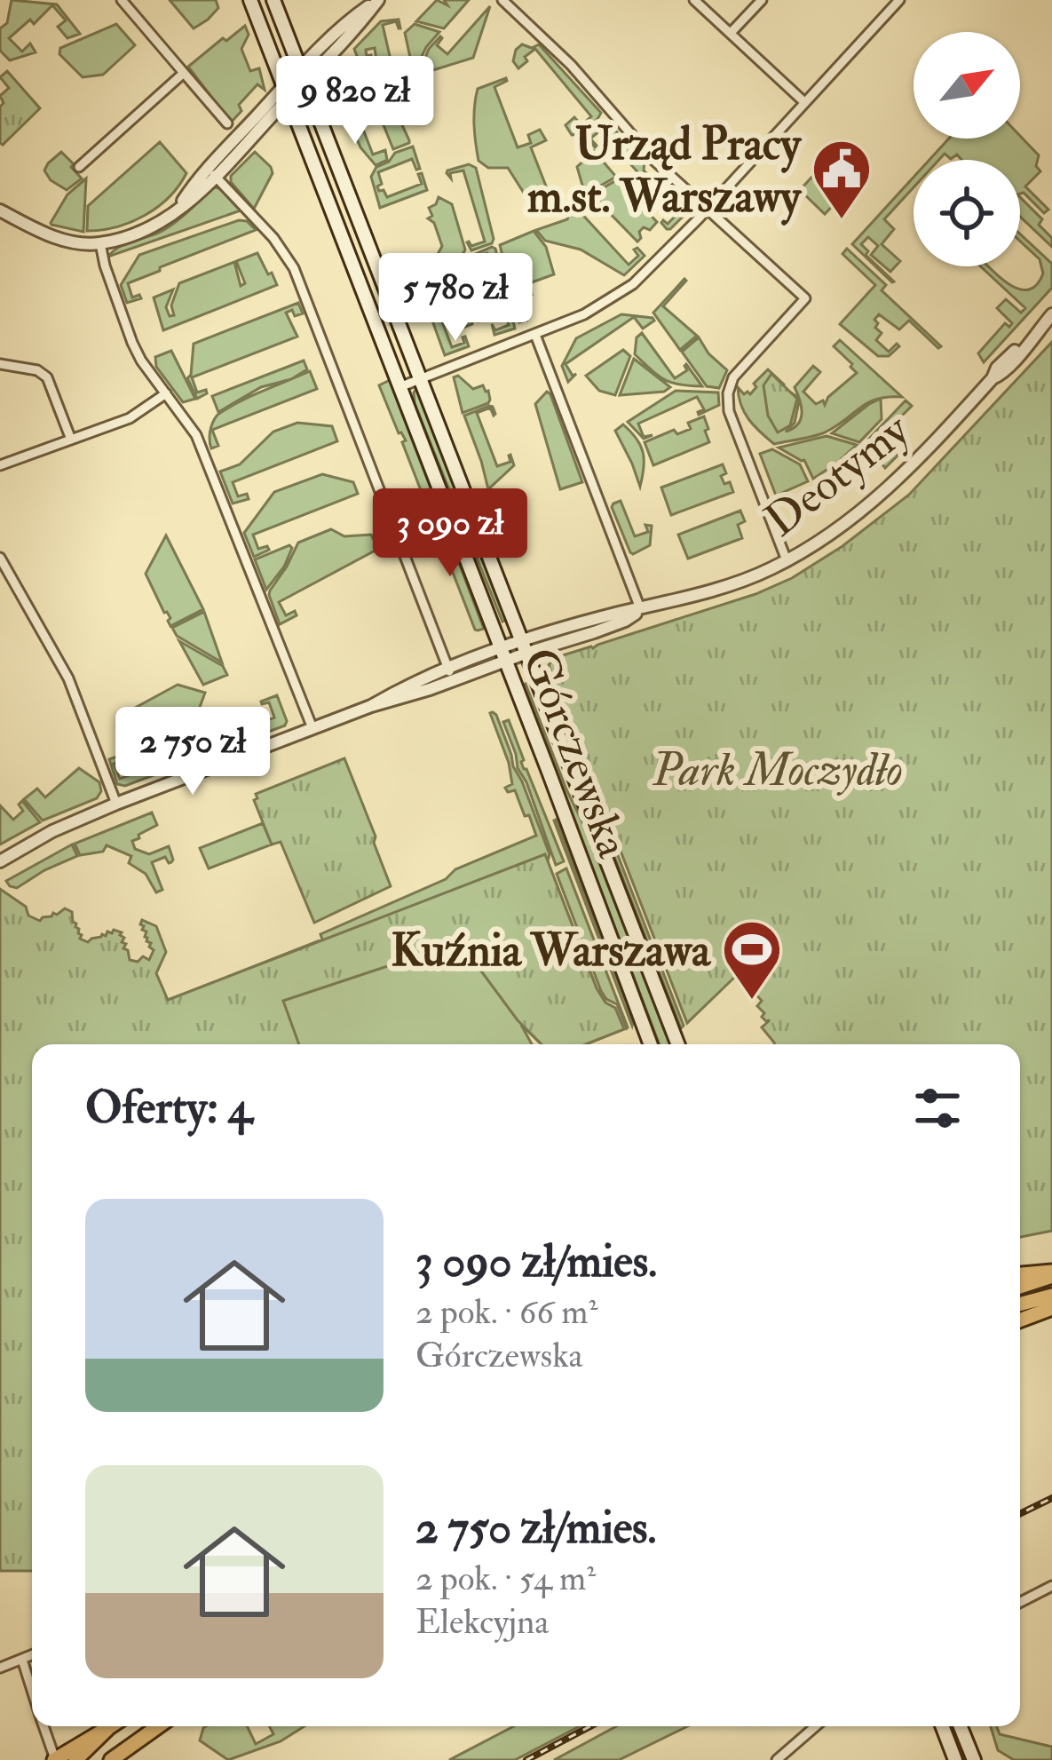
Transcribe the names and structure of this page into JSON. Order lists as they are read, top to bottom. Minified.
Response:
{"streets":{"main road":["Górczewska"],"street":["Deotymy"]},"crossings":[["Deotymy","Górczewska"]],"parks":["Park Moczydło"],"places":{"public building":["Urząd Pracy m.st. Warszawy"],"sports":["Kuźnia Warszawa"]},"north":"top right","page":{"price":["9 820 zł","5 780 zł","3 090 zł","2 750 zł"],"heading":"Oferty: 4","list":[{"name":"3 090 zł/mies.","note":"2 pok. · 66 m² · Górczewska"},{"name":"2 750 zł/mies.","note":"2 pok. · 54 m² · Elekcyjna"}]}}
